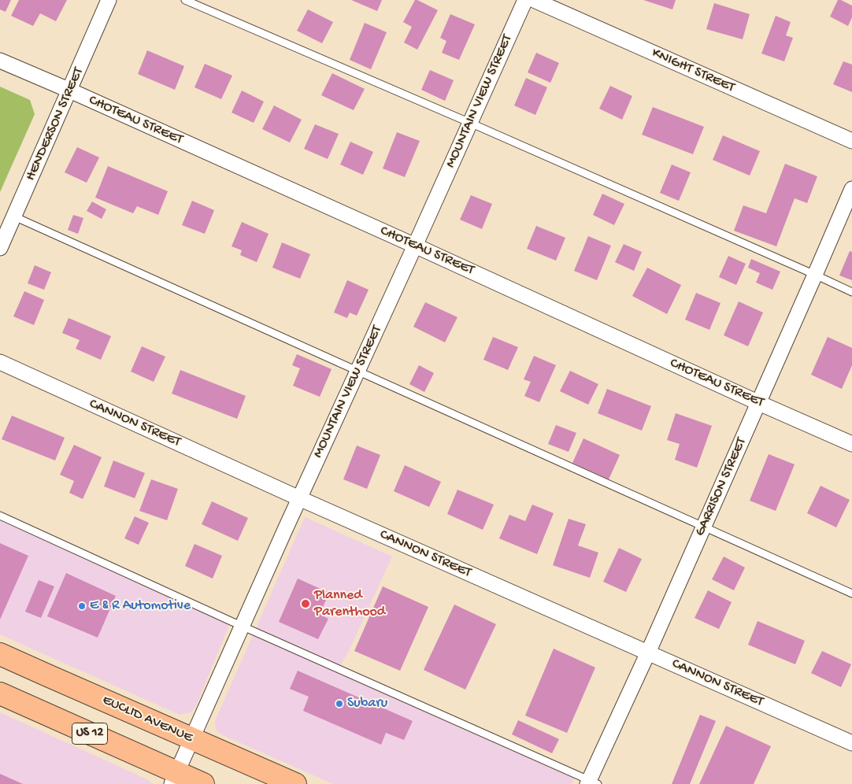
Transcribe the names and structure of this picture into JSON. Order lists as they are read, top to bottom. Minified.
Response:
{"streets":{"highway":["EUCLID AVENUE","US 12"],"street":["KNIGHT STREET","MOUNTAIN VIEW STREET","CHOTEAU STREET","HENDERSON STREET","CANNON STREET","GARRISON STREET"]},"crossings":[["MOUNTAIN VIEW STREET","CHOTEAU STREET"],["MOUNTAIN VIEW STREET","CANNON STREET"],["MOUNTAIN VIEW STREET","EUCLID AVENUE"],["MOUNTAIN VIEW STREET","US 12"],["CHOTEAU STREET","HENDERSON STREET"],["CHOTEAU STREET","GARRISON STREET"],["CANNON STREET","GARRISON STREET"]],"places":["Planned Parenthood","E & R Automotive","Subaru"]}
